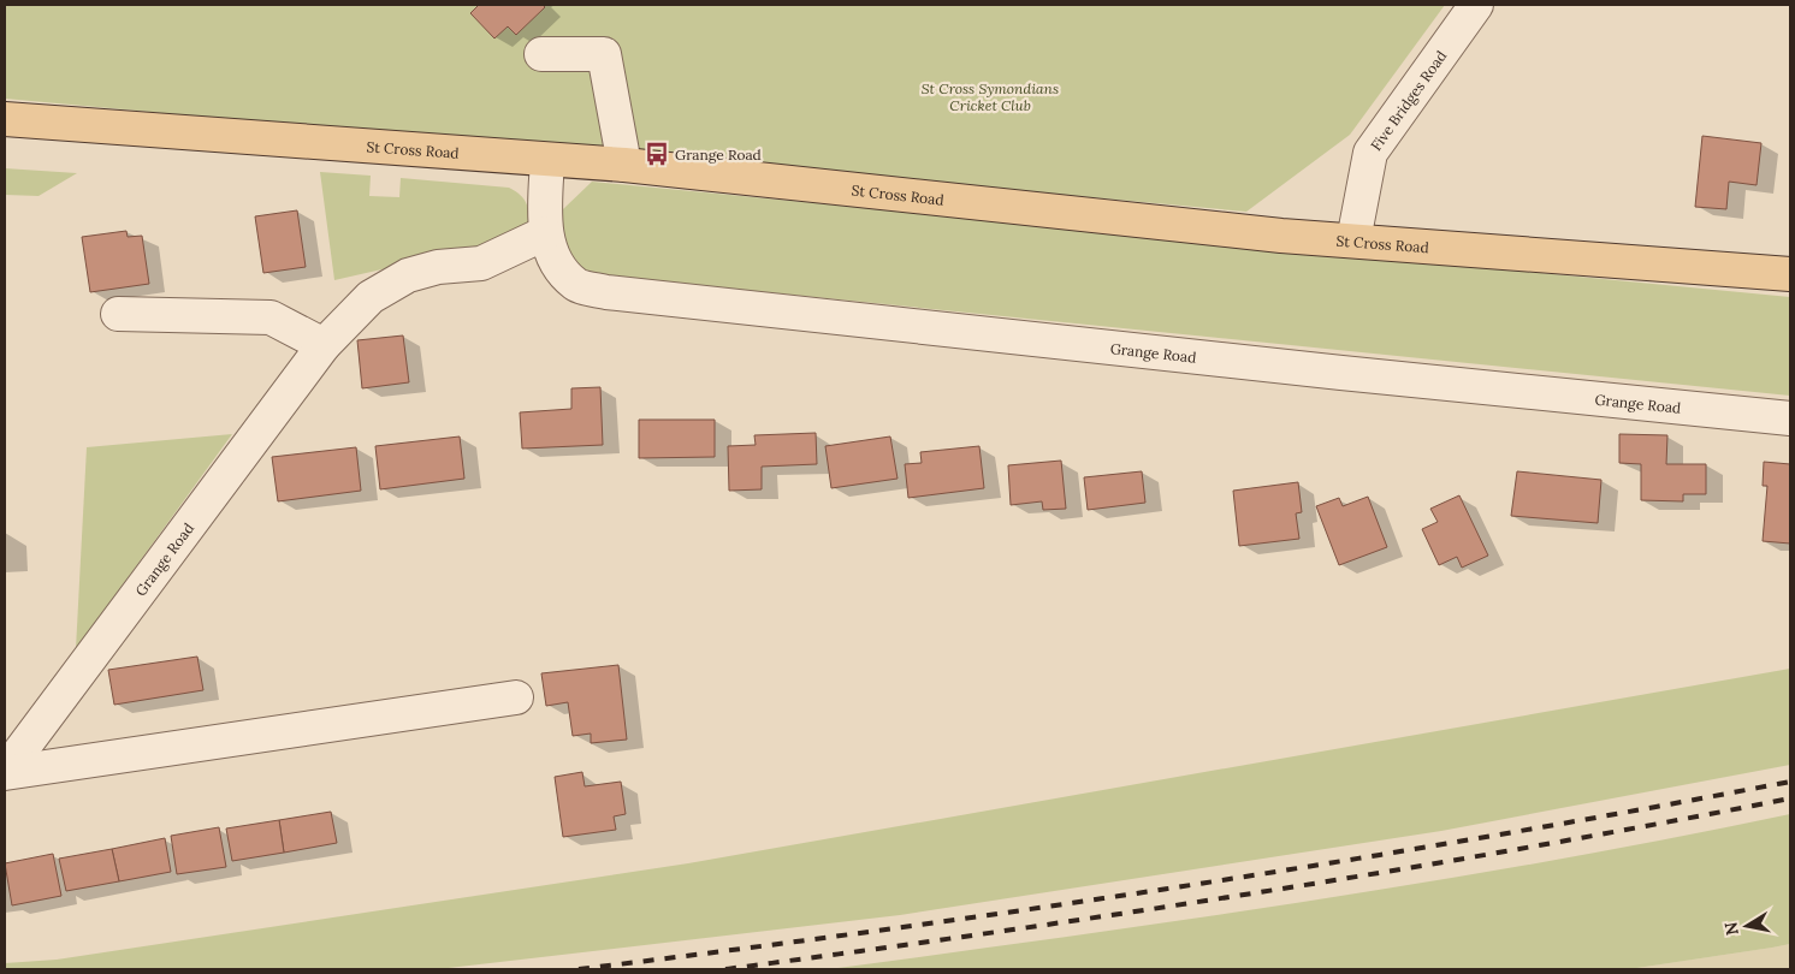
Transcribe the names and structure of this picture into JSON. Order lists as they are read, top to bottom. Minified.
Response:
{"streets":{"main road":["St Cross Road"],"street":["Five Bridges Road","Grange Road"]},"crossings":[["Five Bridges Road","St Cross Road"],["St Cross Road","Grange Road"]],"parks":["St Cross Symondians Cricket Club"],"places":{"bus stop":["Grange Road"]},"north":"left"}
